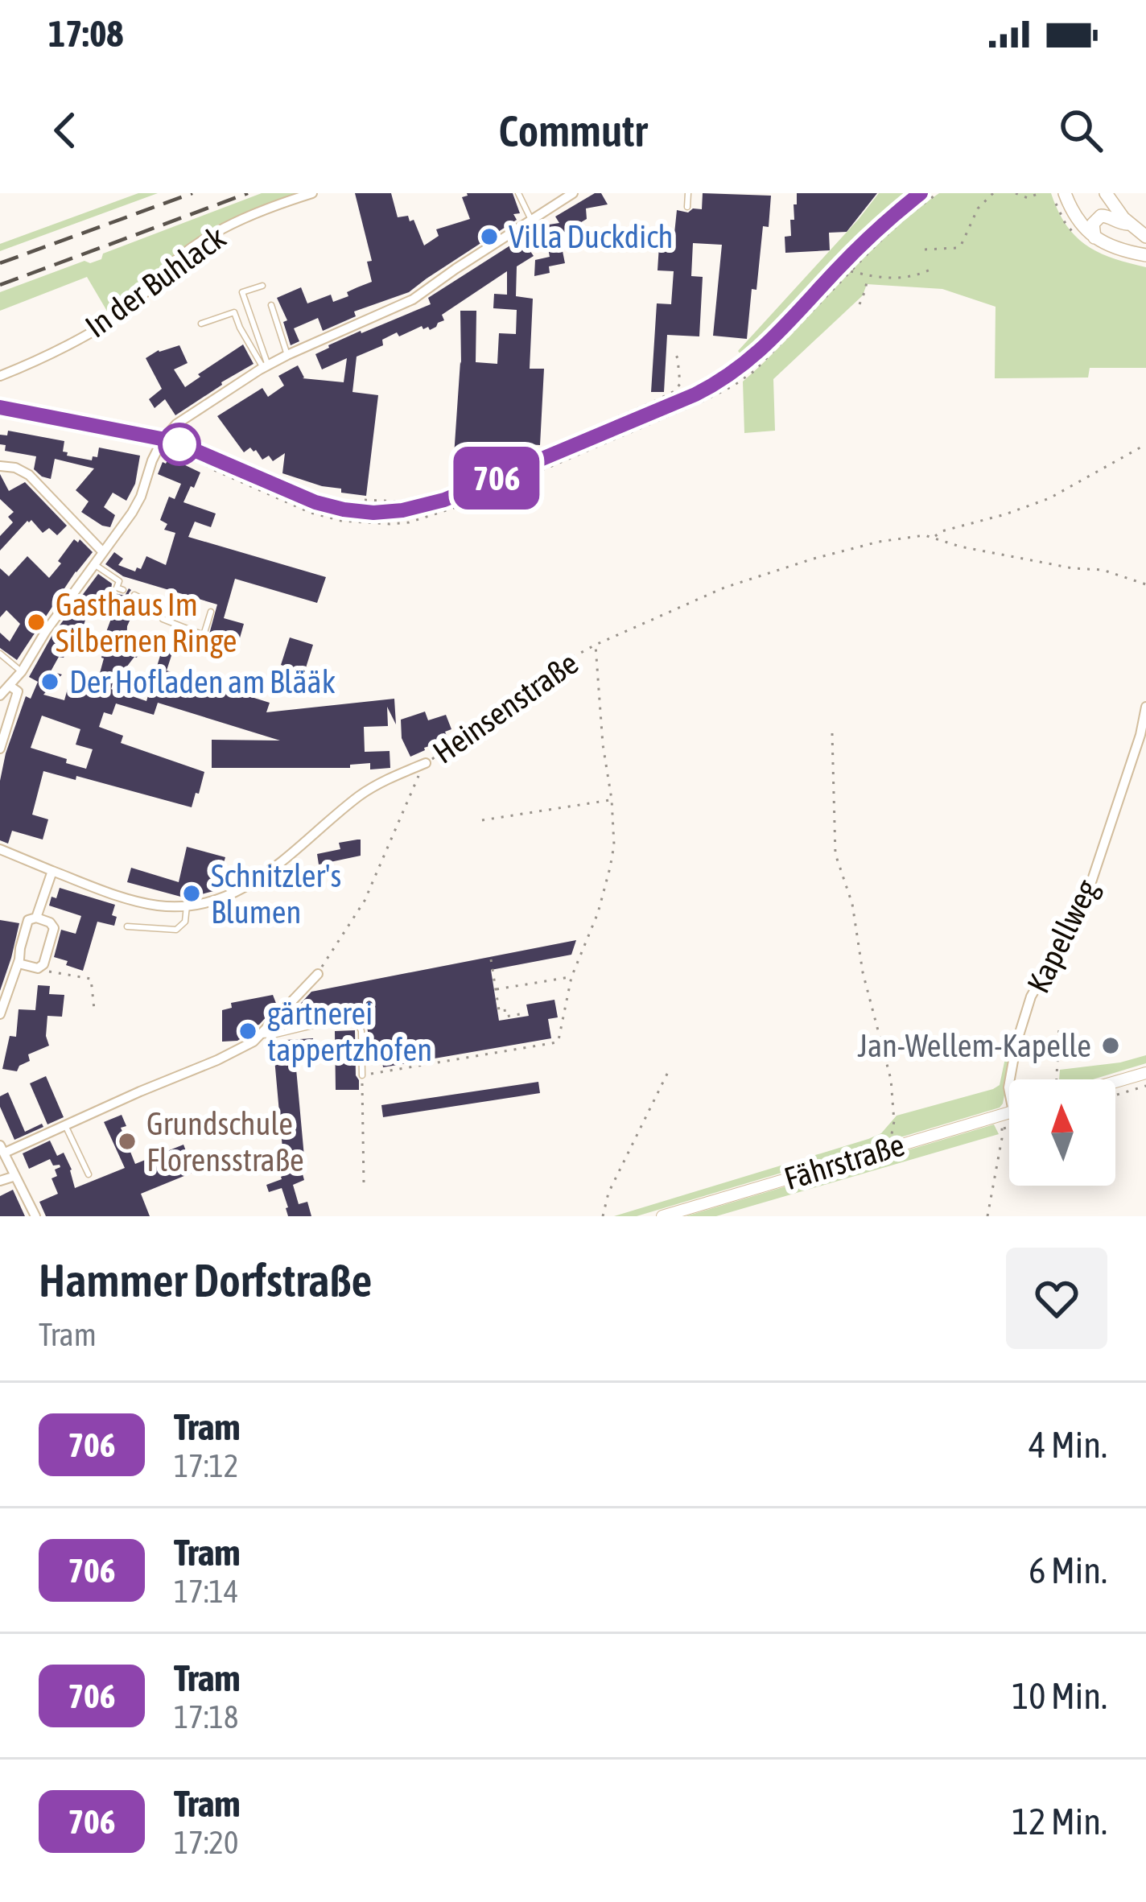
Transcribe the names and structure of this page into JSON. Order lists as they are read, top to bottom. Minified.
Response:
{"streets":{"street":["In der Buhlack","Kapellweg","Fährstraße"],"path":["Heinsenstraße"]},"places":["Villa Duckdich","Gasthaus Im Silbernen Ringe","Der Hofladen am Blääk","Schnitzler's Blumen","gärtnerei tappertzhofen","Jan-Wellem-Kapelle","Grundschule Florensstraße"],"lines":["tram line 706"],"north":"top","page":{"status":"17:08","header":"Commutr","on_map":"706","heading":["Hammer Dorfstraße","Tram"],"list":[{"mark":"706","name":"Tram","note":"17:12","value":"4 Min."},{"mark":"706","name":"Tram","note":"17:14","value":"6 Min."},{"mark":"706","name":"Tram","note":"17:18","value":"10 Min."},{"mark":"706","name":"Tram","note":"17:20","value":"12 Min."}]}}
